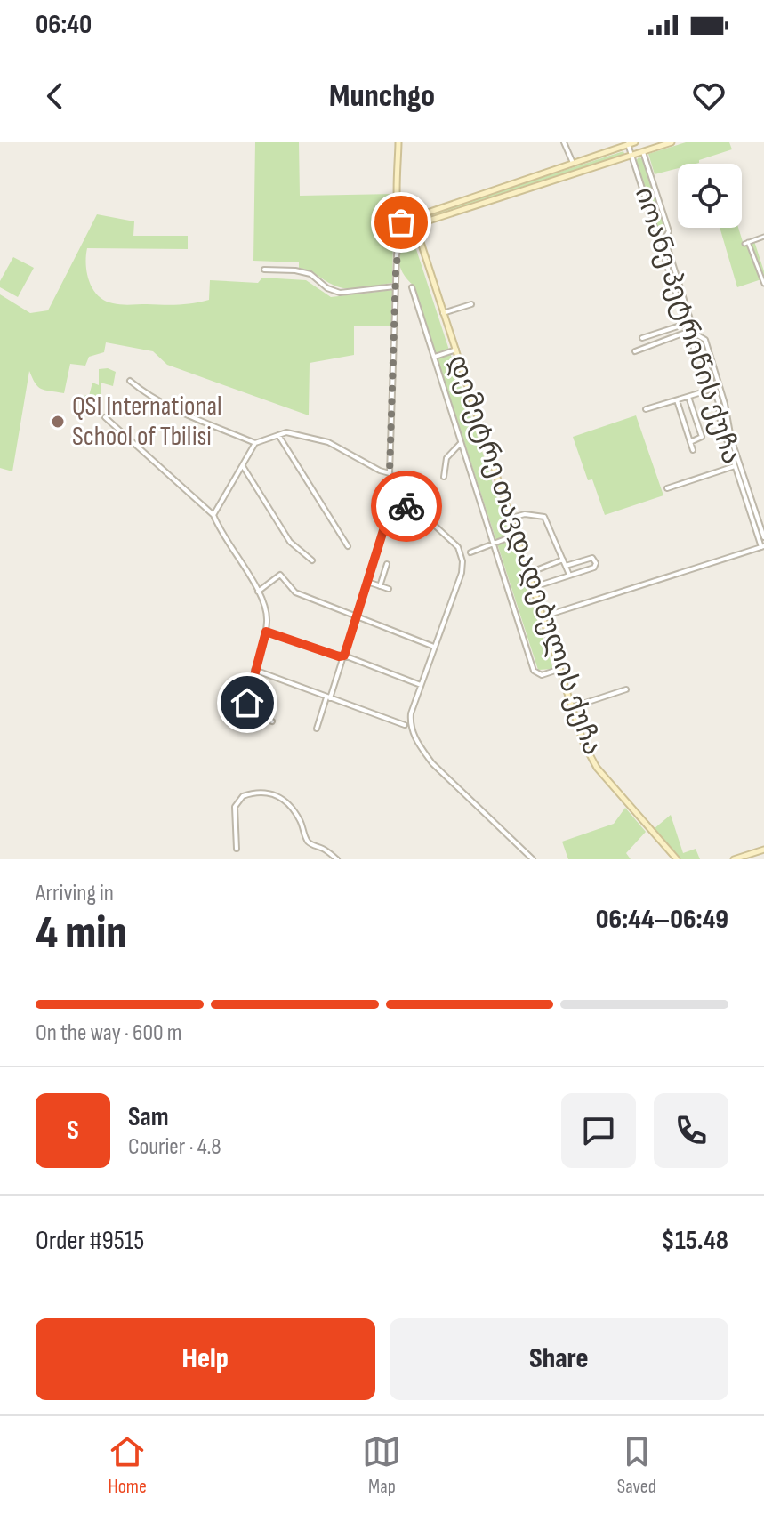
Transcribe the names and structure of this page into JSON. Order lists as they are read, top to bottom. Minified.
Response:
{"streets":{"main road":["დემეტრე თავდადებულის ქუჩა"],"street":["იოანე პეტრიწის ქუჩა"]},"places":["QSI International School of Tbilisi"],"page":{"status":"06:40","header":"Munchgo","heading":["4 min","Arriving in","06:44–06:49"],"panel":["Sam","Courier · 4.8","Order #9515","$15.48"],"bar":"On the way · 600 m","round":"S","buttons":["Help","Share"],"tabs":["Home","Map","Saved"]}}
